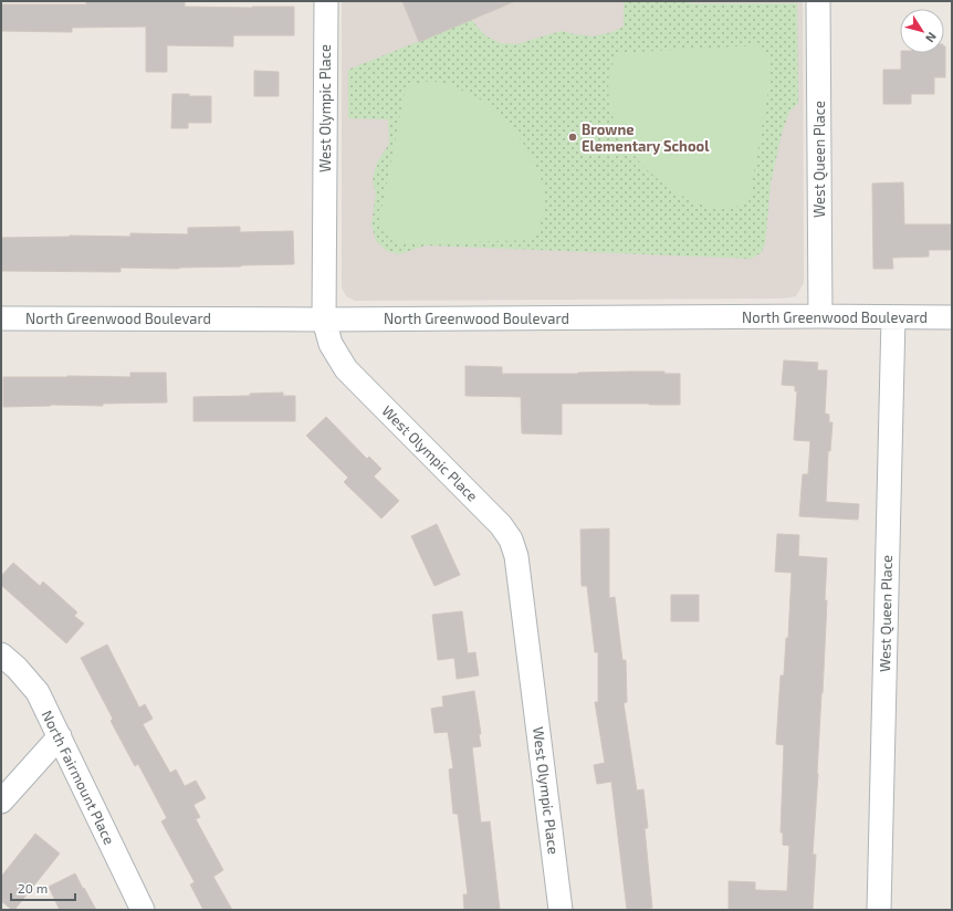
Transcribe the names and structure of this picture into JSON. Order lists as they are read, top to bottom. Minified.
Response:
{"streets":{"street":["West Olympic Place","West Queen Place","North Greenwood Boulevard","North Fairmount Place"]},"crossings":[["West Olympic Place","North Greenwood Boulevard"],["West Queen Place","North Greenwood Boulevard"]],"places":["Browne Elementary School"],"scale_bar":"20 m","north":"bottom right"}
